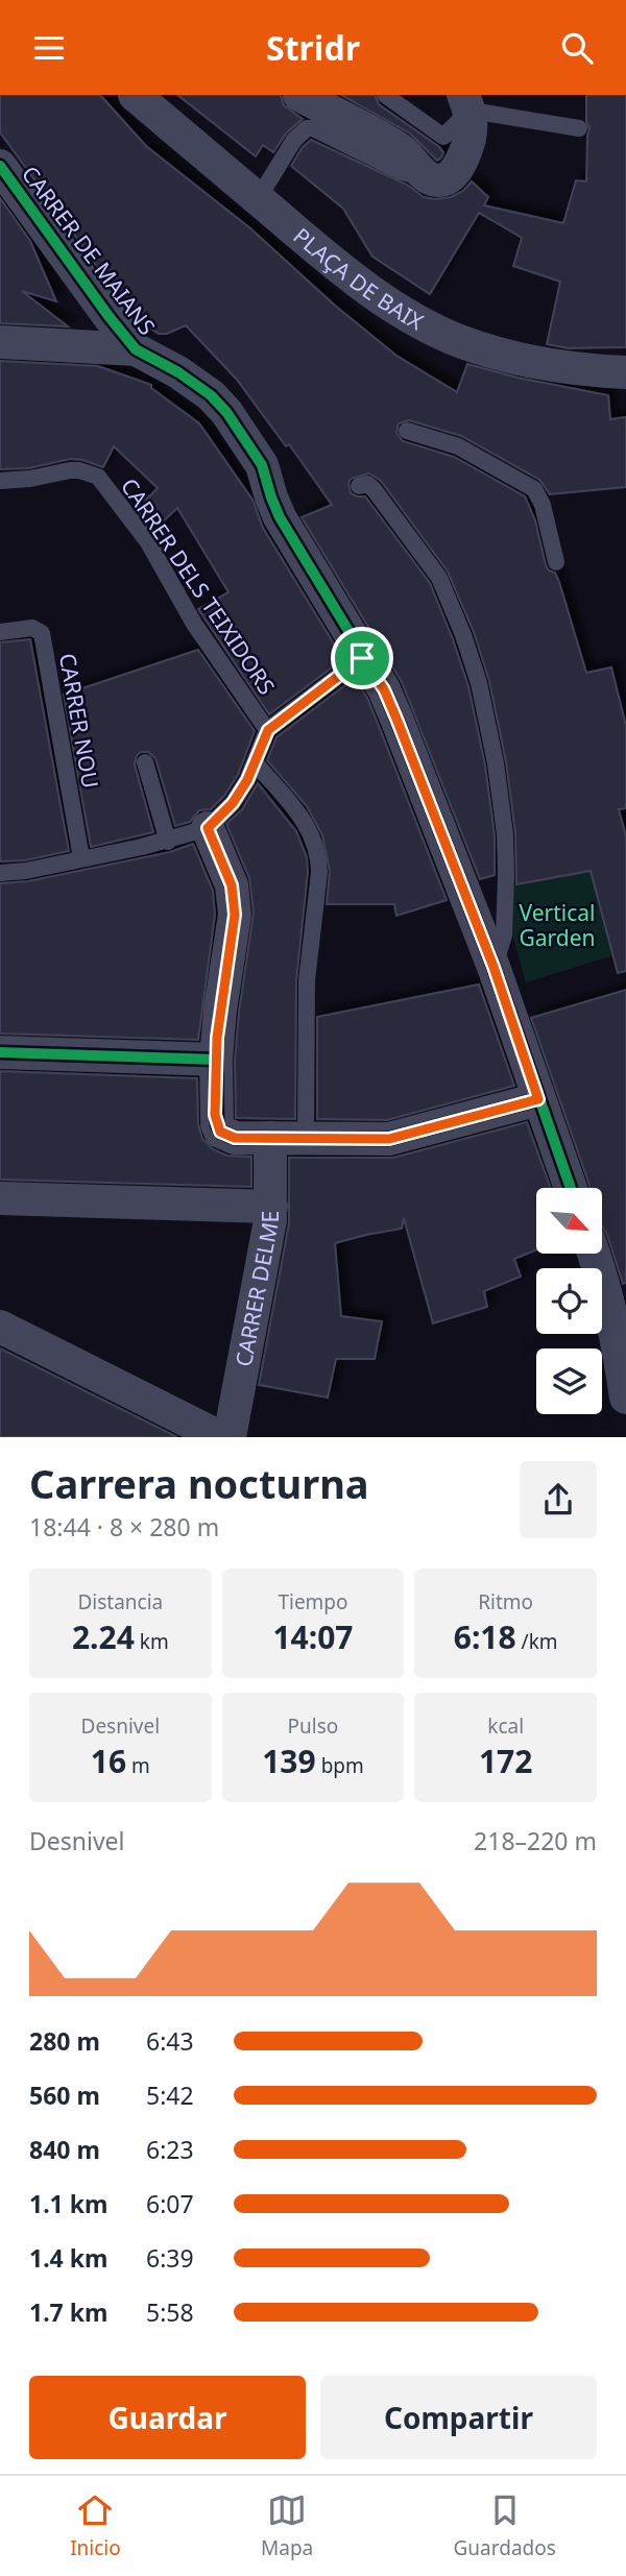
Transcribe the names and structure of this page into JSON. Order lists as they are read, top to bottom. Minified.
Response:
{"streets":{"street":["CARRER DE MAIANS","PLAÇA DE BAIX","CARRER DELME"],"lane":["CARRER DELS TEIXIDORS","CARRER NOU"]},"parks":["Vertical Garden"],"north":"bottom right","page":{"header":"Stridr","heading":["Carrera nocturna","18:44 · 8 × 280 m"],"stats":[["Distancia","2.24 km"],["Tiempo","14:07"],["Ritmo","6:18 /km"],["Desnivel","16 m"],["Pulso","139 bpm"],["kcal","172"]],"chart":["Desnivel","218–220 m"],"list":[{"name":"280 m","note":"6:43"},{"name":"560 m","note":"5:42"},{"name":"840 m","note":"6:23"},{"name":"1.1 km","note":"6:07"},{"name":"1.4 km","note":"6:39"},{"name":"1.7 km","note":"5:58"}],"buttons":["Guardar","Compartir"],"tabs":["Inicio","Mapa","Guardados"]}}
